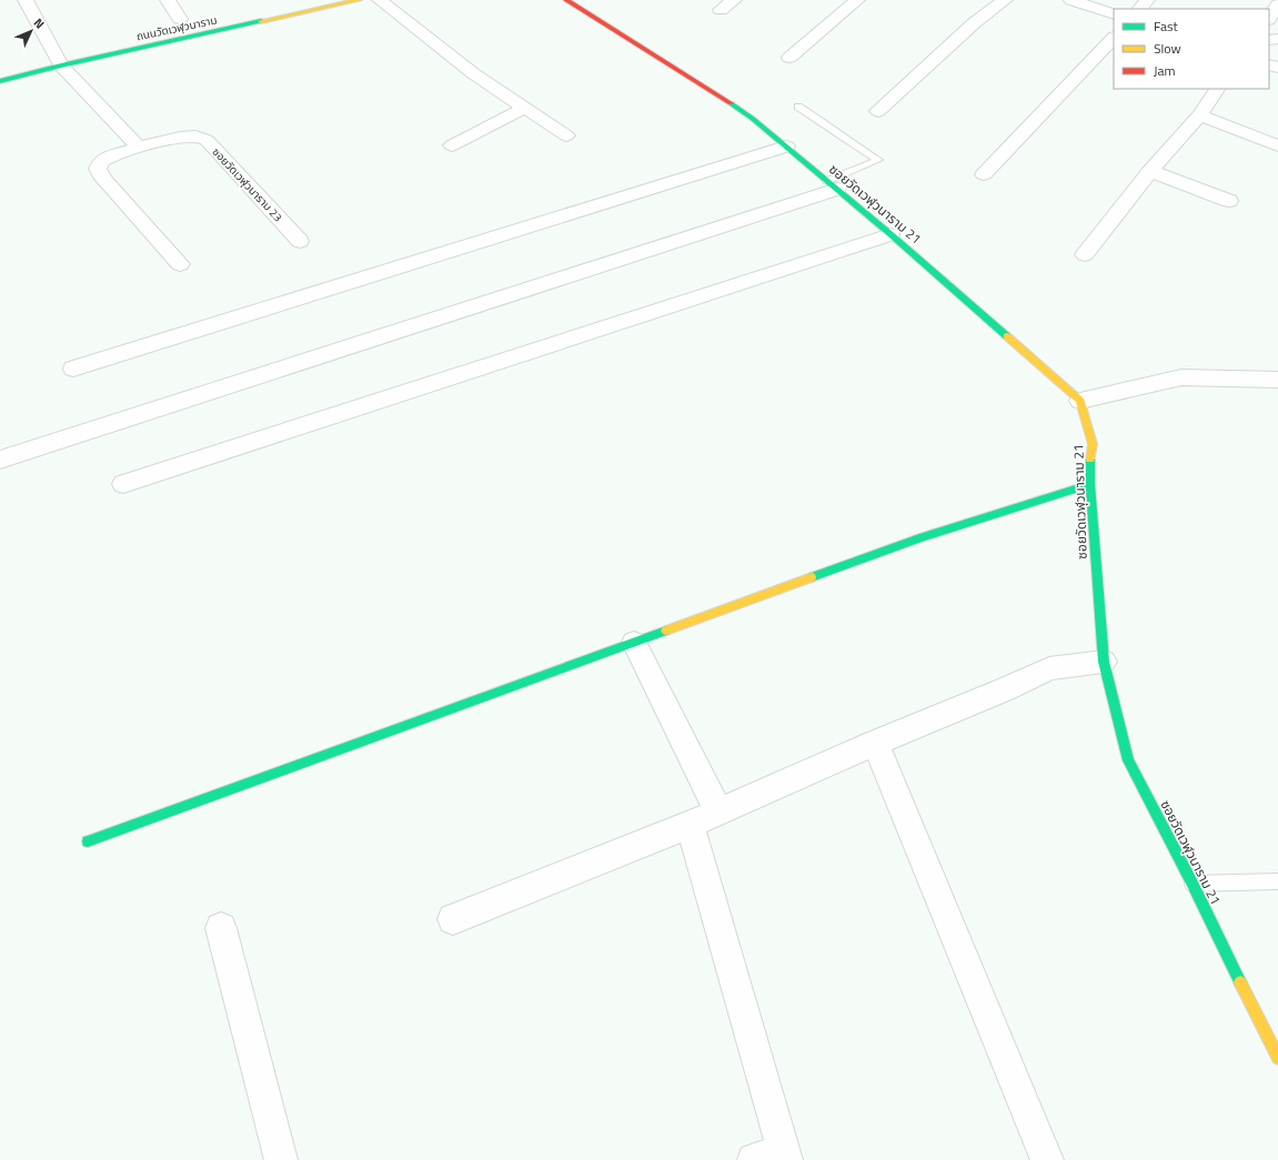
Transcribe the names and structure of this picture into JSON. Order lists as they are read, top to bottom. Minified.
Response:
{"streets":{"street":["ถนนวัดเวฬุวนาราม","ซอยวัดเวฬุวนาราม 23","ซอยวัดเวฬุวนาราม 21"]},"legend":["Fast","Slow","Jam"],"north":"top right"}
